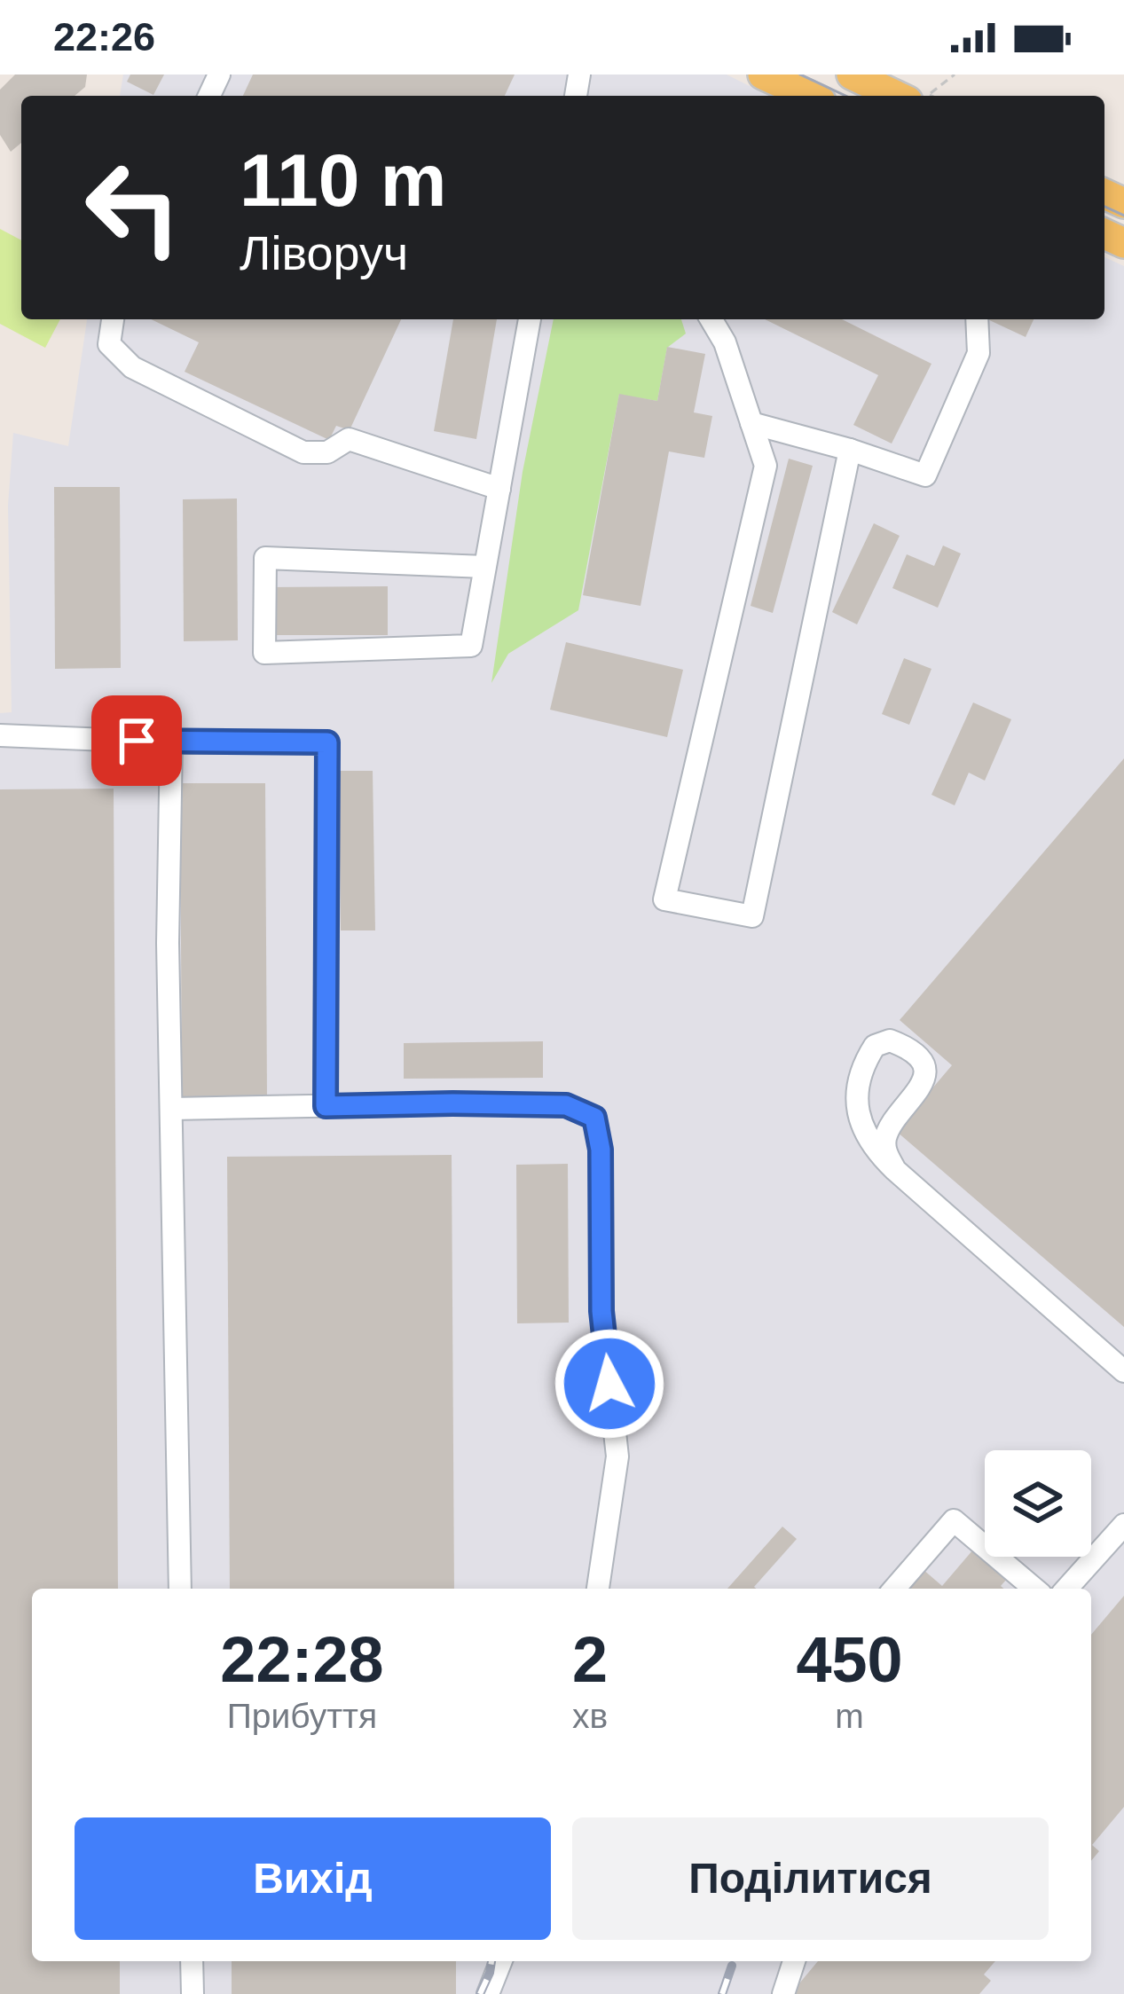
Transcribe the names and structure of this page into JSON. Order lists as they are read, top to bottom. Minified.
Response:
{"page":{"status":"22:26","turn":["110 m","Ліворуч"],"eta":["22:28","Прибуття","2","хв","450","m"],"buttons":["Вихід","Поділитися"]}}
